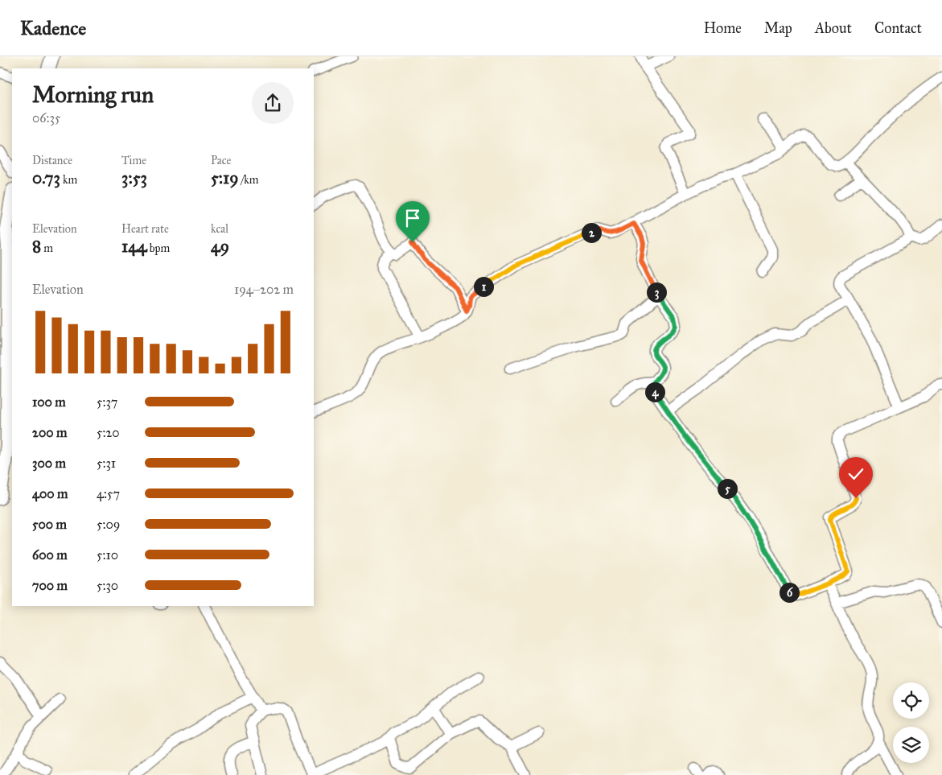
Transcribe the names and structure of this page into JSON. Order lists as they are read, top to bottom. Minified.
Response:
{"page":{"header":"Kadence","nav":["Home","Map","About","Contact"],"heading":["Morning run","06:35"],"stats":[["Distance","0.73 km"],["Time","3:53"],["Pace","5:19 /km"],["Elevation","8 m"],["Heart rate","144 bpm"],["kcal","49"]],"pins":["2","1","3","4","5","6"],"chart":["Elevation","194–202 m"],"list":[{"name":"100 m","note":"5:37"},{"name":"200 m","note":"5:20"},{"name":"300 m","note":"5:31"},{"name":"400 m","note":"4:57"},{"name":"500 m","note":"5:09"},{"name":"600 m","note":"5:10"},{"name":"700 m","note":"5:30"}]}}
